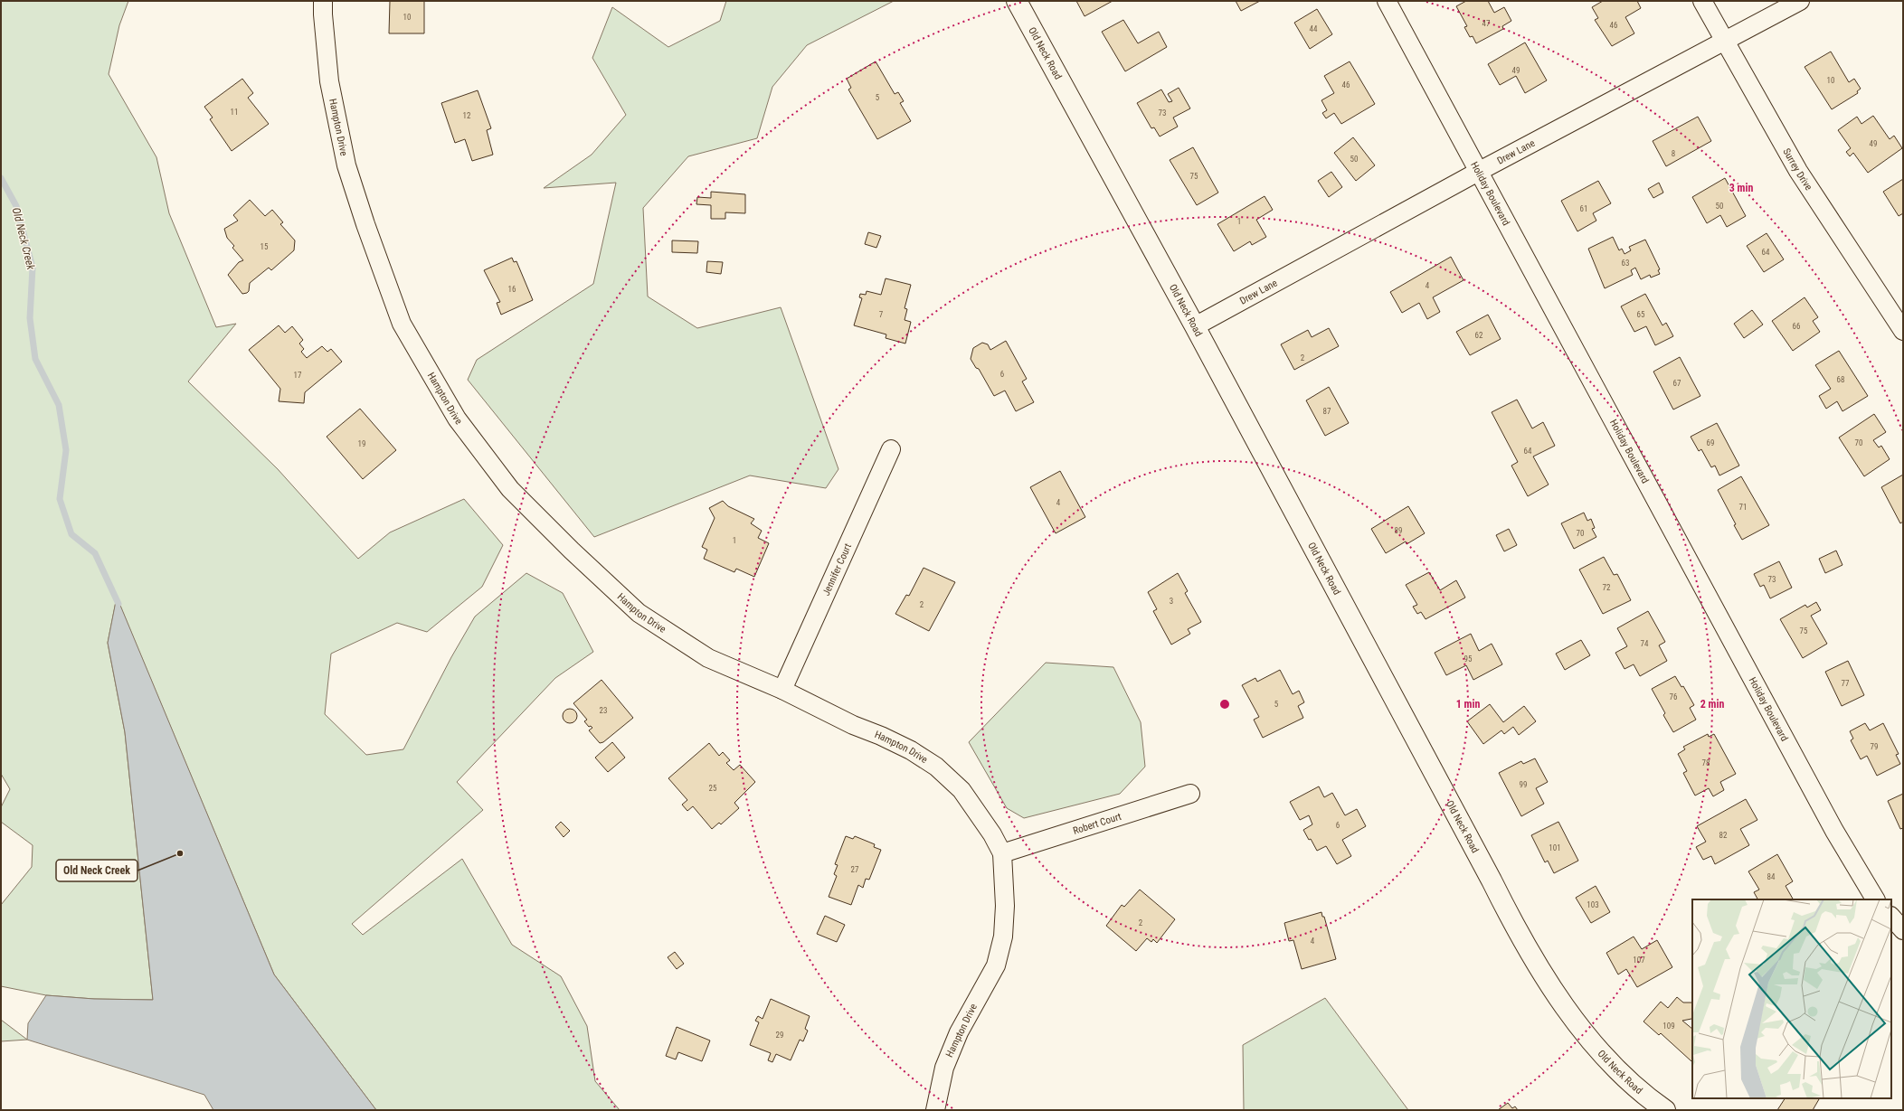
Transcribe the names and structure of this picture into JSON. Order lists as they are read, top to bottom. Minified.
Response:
{"streets":{"street":["Old Neck Road","Hampton Drive","Drew Lane","Surrey Drive","Holiday Boulevard","Jennifer Court","Robert Court"]},"crossings":[["Old Neck Road","Drew Lane"],["Hampton Drive","Jennifer Court"],["Hampton Drive","Robert Court"],["Drew Lane","Surrey Drive"],["Drew Lane","Holiday Boulevard"]],"water":["Old Neck Creek"],"places":["Old Neck Creek"],"house_numbers":["10","47","46","44","49","10","46","5","11","73","12","49","8","50","75","50","61","1","15","64","63","4","16","7","65","66","62","2","6","17","68","67","87","69","70","19","64","4","71","89","70","1","73","72","3","2","75","74","95","77","76","5","23","79","78","99","25","6","82","101","27","84","103","2","4","107","109","29"],"rings":["3 min","1 min","2 min"]}
